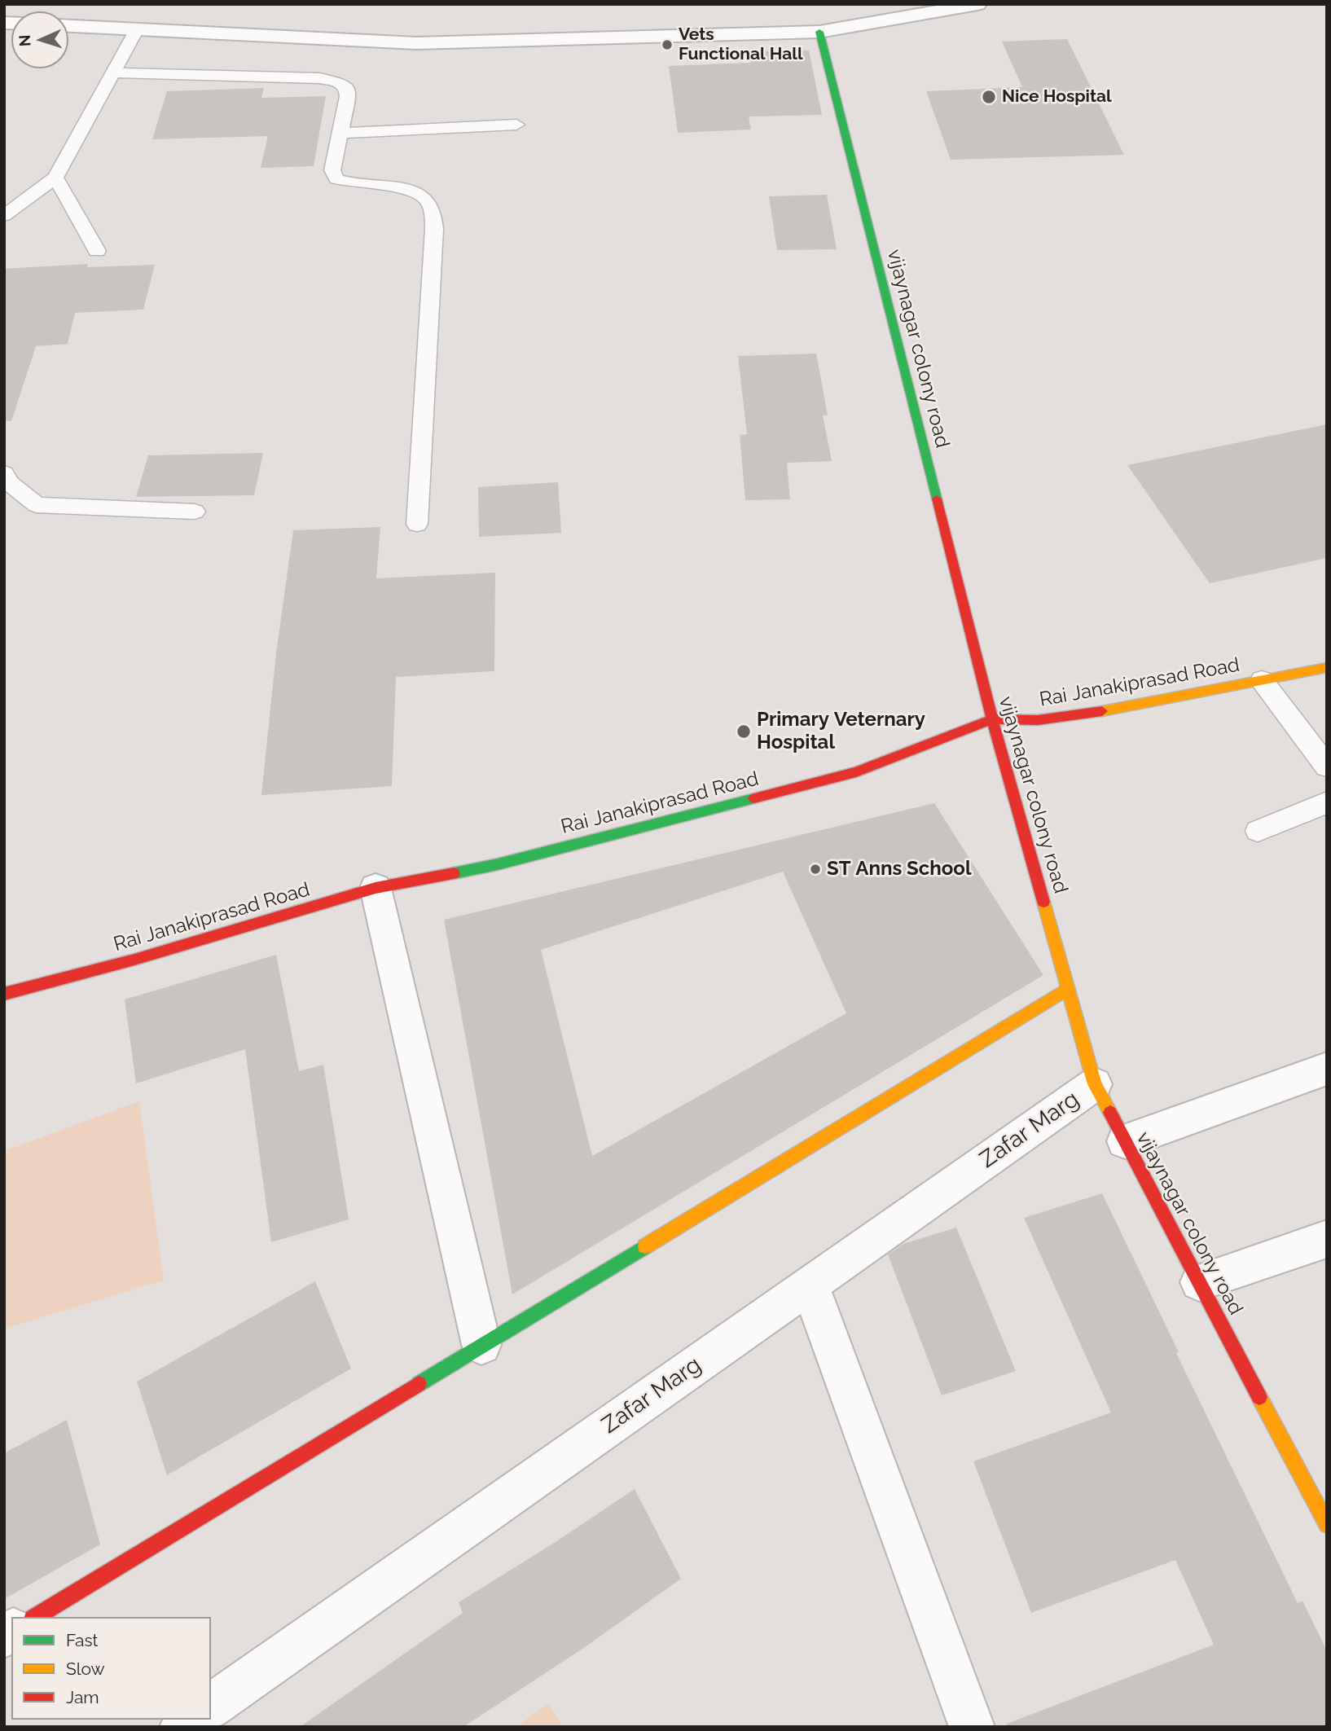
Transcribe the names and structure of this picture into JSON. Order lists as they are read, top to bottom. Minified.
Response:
{"streets":{"street":["vijaynagar colony road","Rai Janakiprasad Road","Zafar Marg"]},"crossings":[["vijaynagar colony road","Rai Janakiprasad Road"],["vijaynagar colony road","Zafar Marg"]],"places":["Vets Functional Hall","Nice Hospital","Primary Veternary Hospital","ST Anns School"],"legend":["Fast","Slow","Jam"],"north":"left"}
